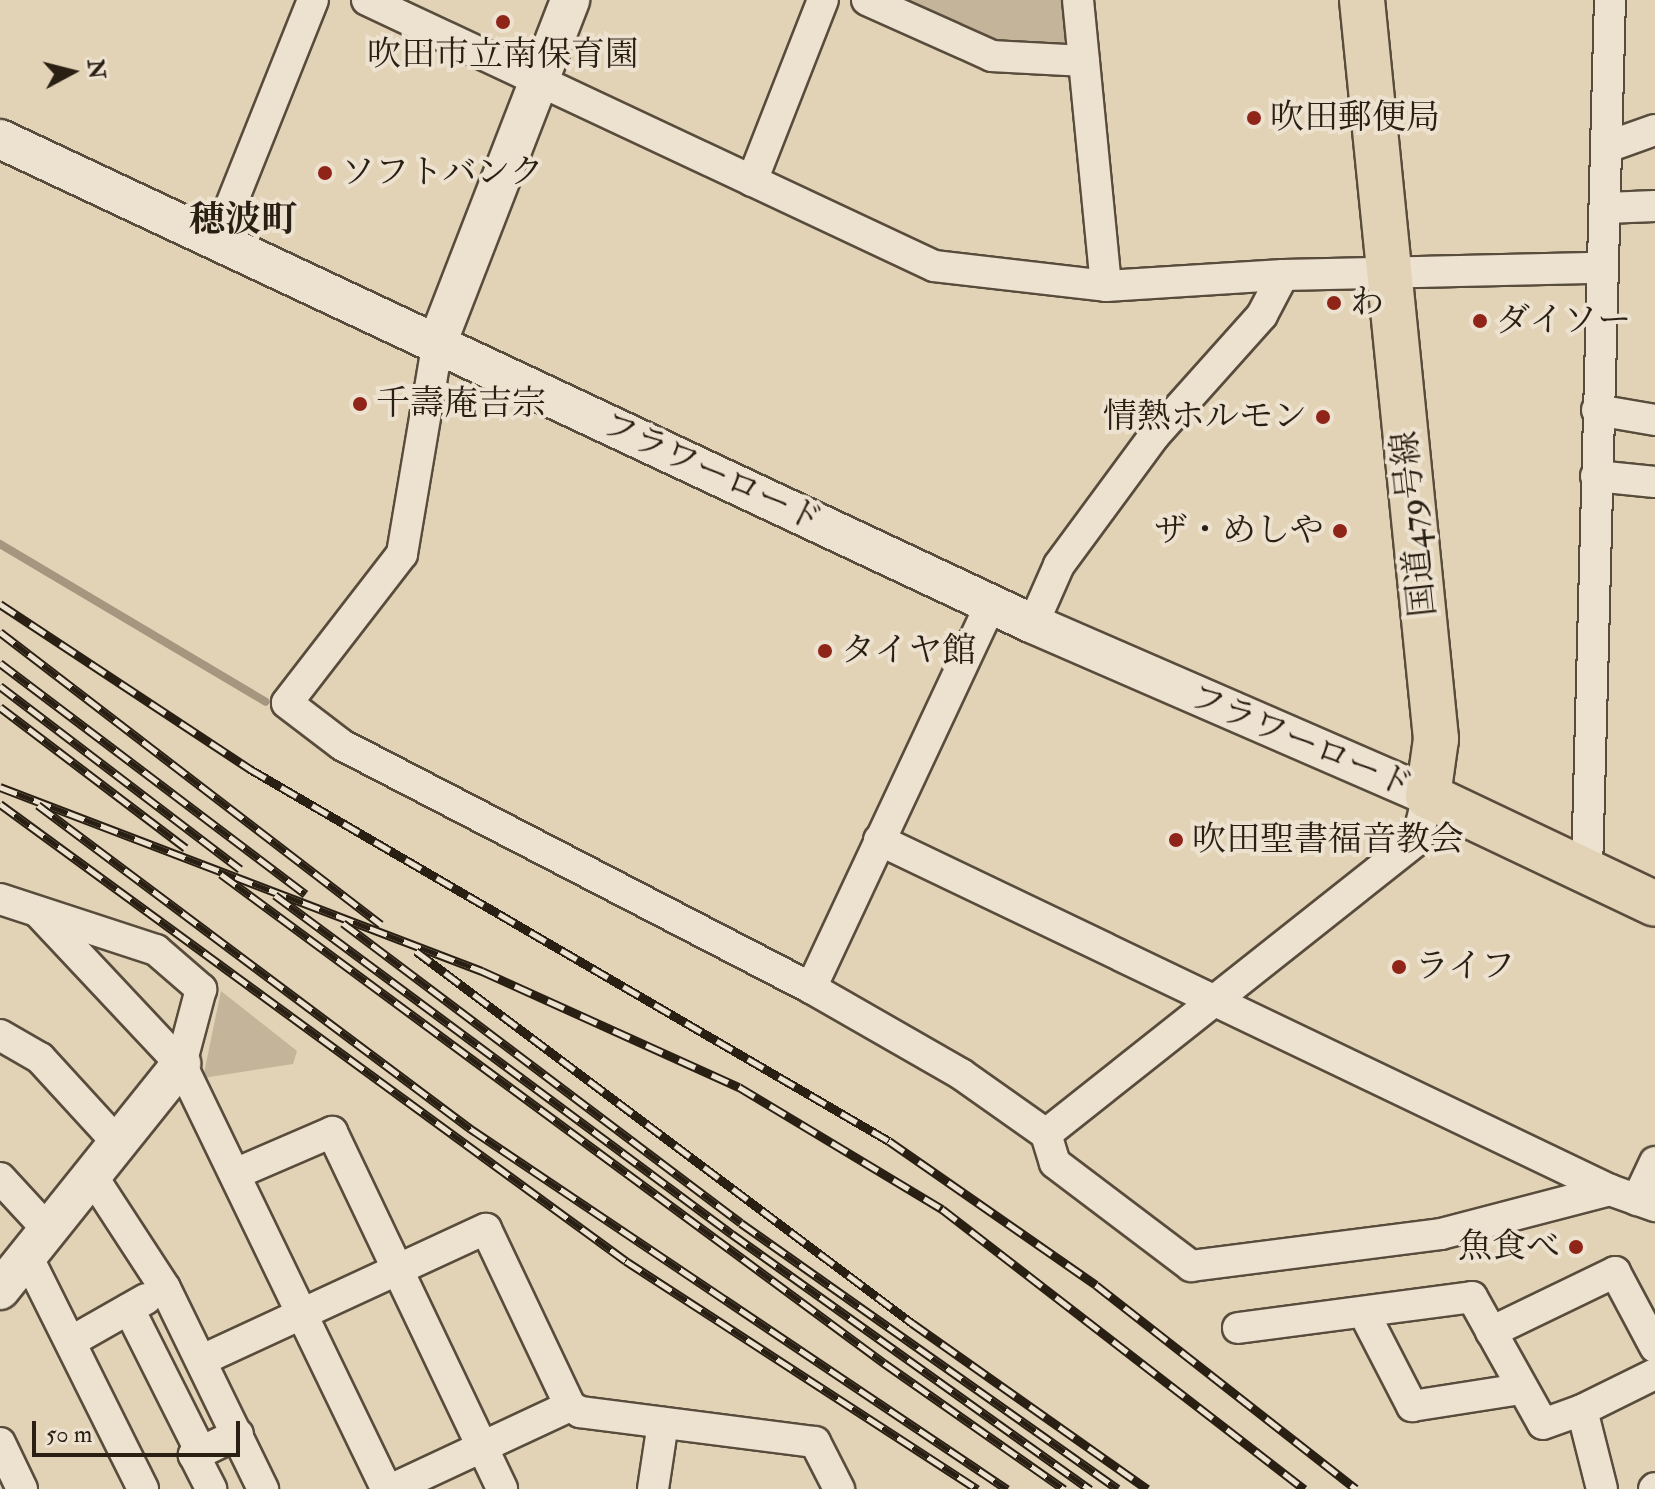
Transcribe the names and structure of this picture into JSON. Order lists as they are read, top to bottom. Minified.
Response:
{"streets":{"highway":["国道479号線"],"street":["フラワーロード"]},"crossings":[["フラワーロード","国道479号線"]],"districts":["穂波町"],"places":["吹田市立南保育園","吹田郵便局","ソフトバンク","わ","ダイソー","千壽庵吉宗","情熱ホルモン","ザ・めしや","タイヤ館","吹田聖書福音教会","ライフ","魚食べ"],"scale_bar":"50 m","north":"right"}
